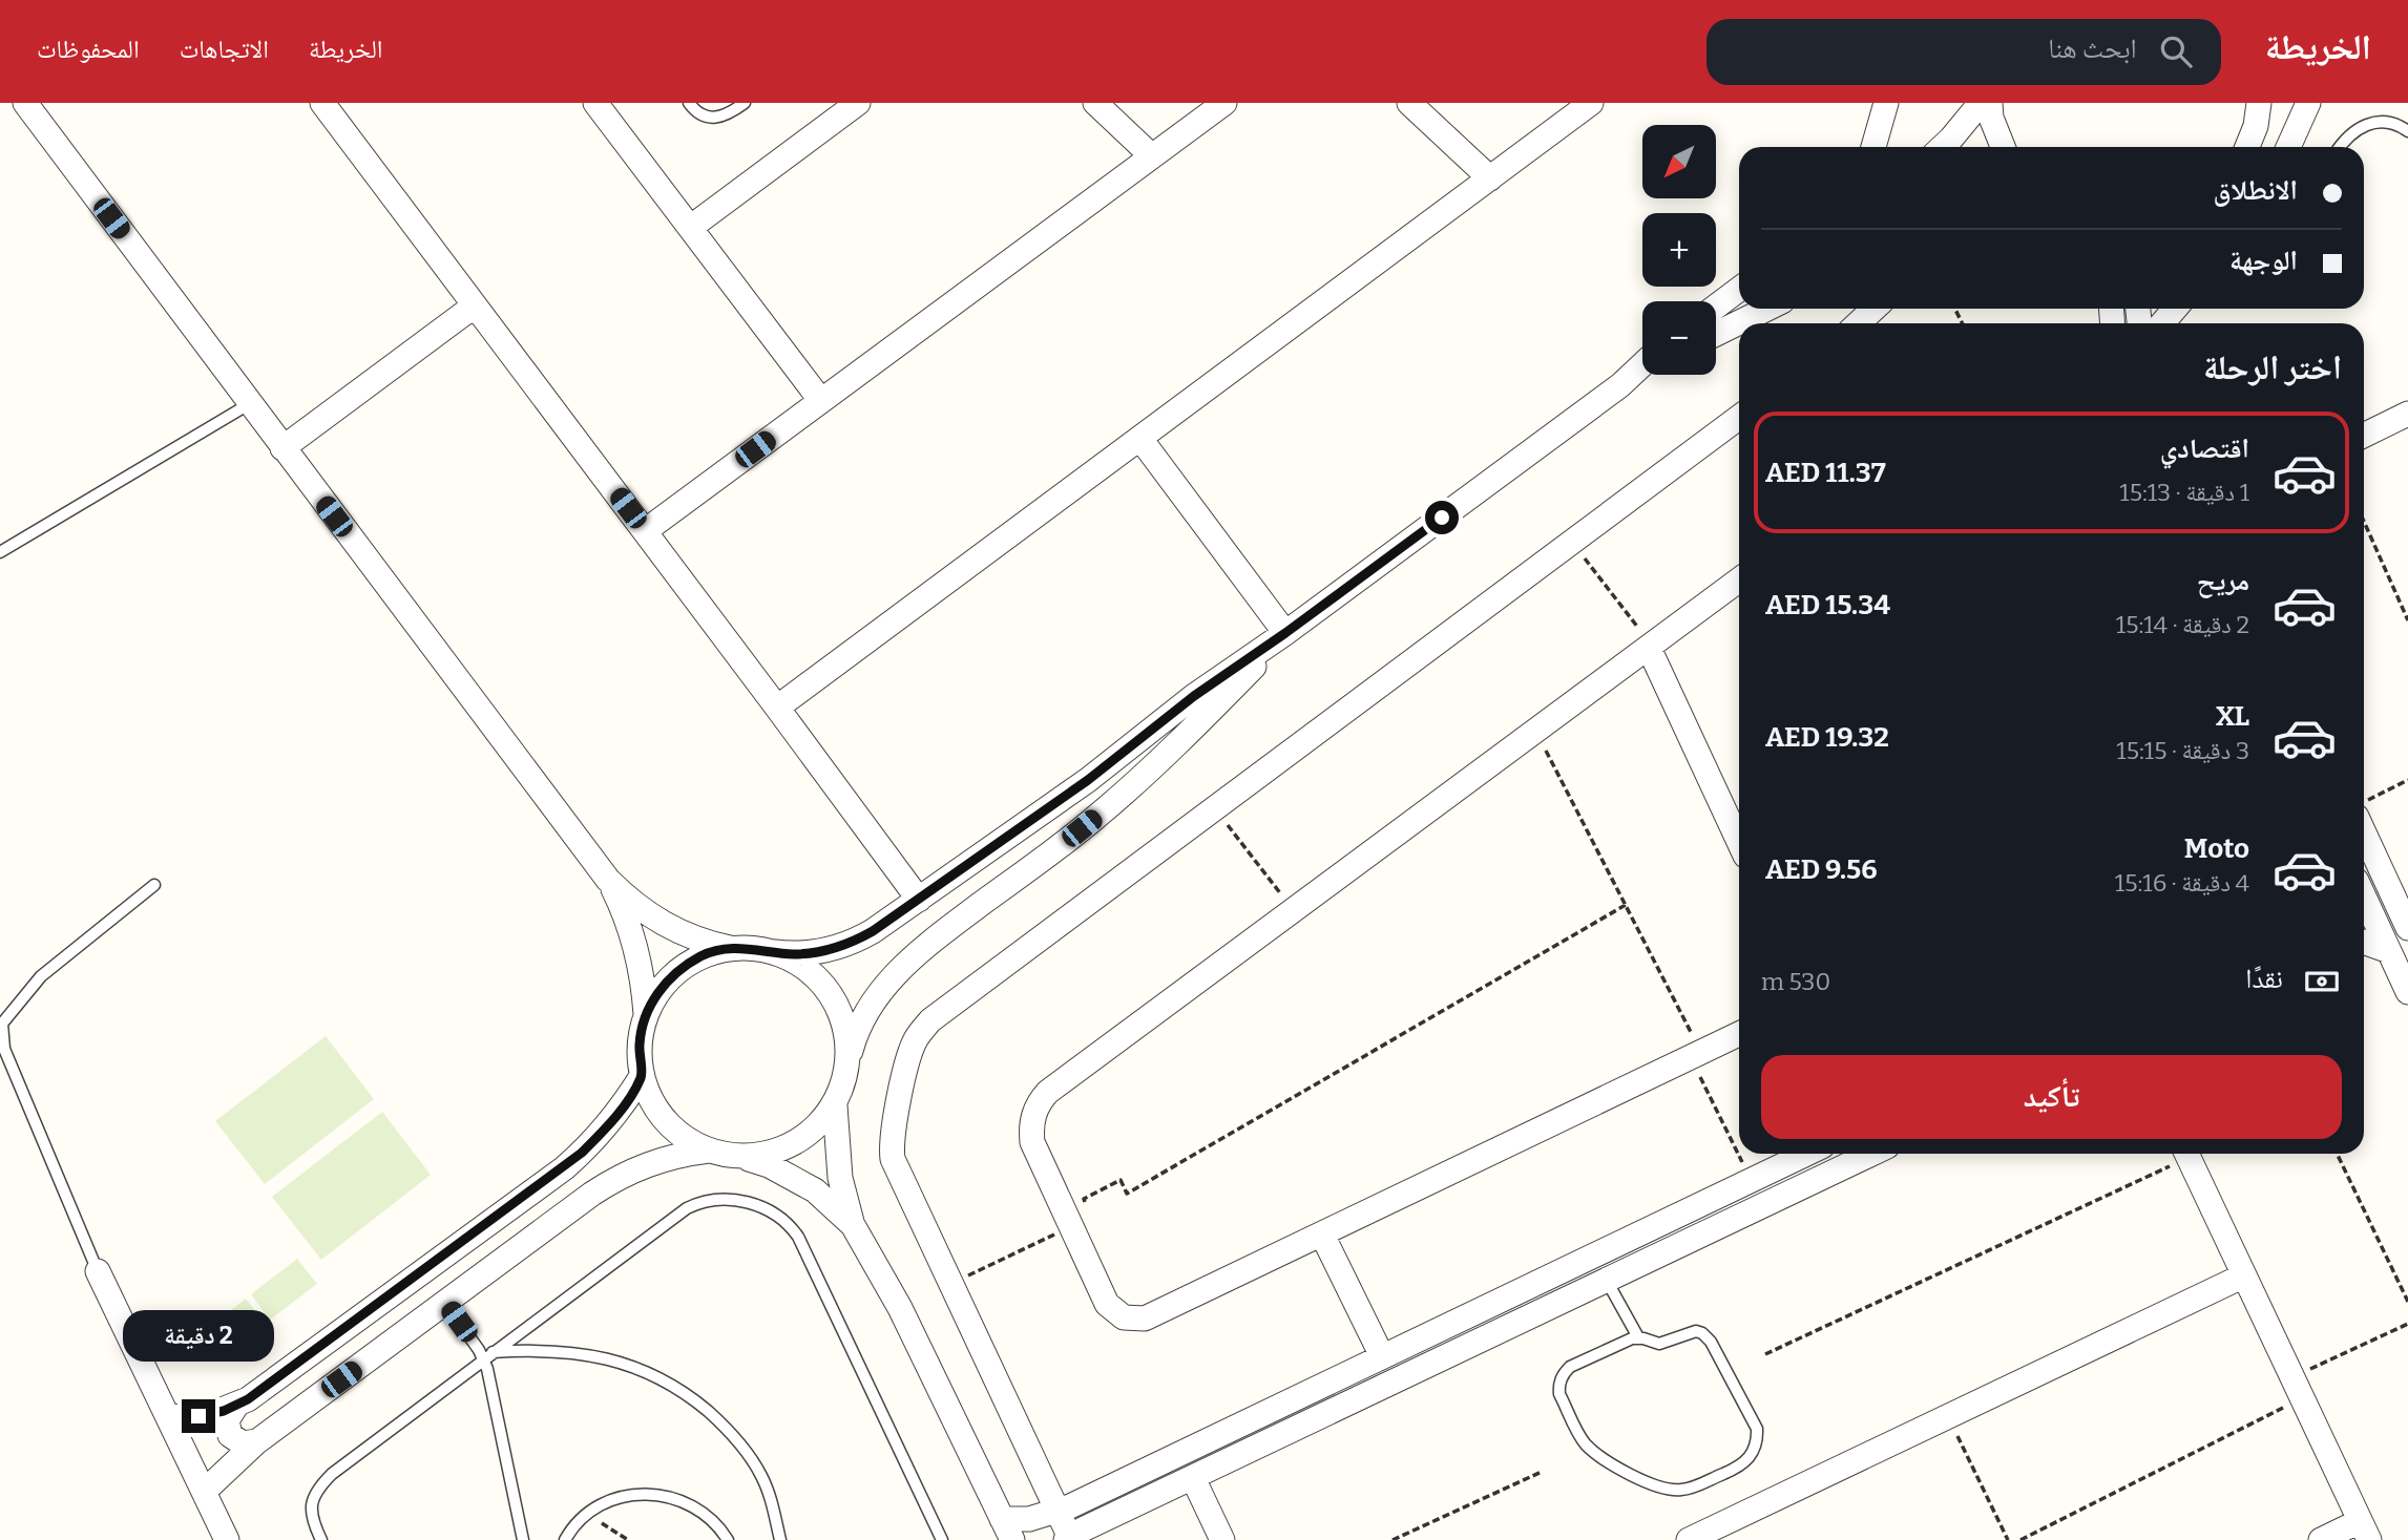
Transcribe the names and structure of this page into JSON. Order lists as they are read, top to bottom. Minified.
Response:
{"north":"bottom left","page":{"header":"الخريطة","search":"ابحث هنا","nav":["الخريطة","الاتجاهات","المحفوظات"],"map_buttons":["+","−"],"banner":["الانطلاق","الوجهة"],"heading":"اختر الرحلة","list":[{"name":"اقتصادي","note":"1 دقيقة · 15:13","value":"AED 11.37"},{"name":"مريح","note":"2 دقيقة · 15:14","value":"AED 15.34"},{"name":"XL","note":"3 دقيقة · 15:15","value":"AED 19.32"},{"name":"Moto","note":"4 دقيقة · 15:16","value":"AED 9.56"}],"pay":["نقدًا","530 m"],"buttons":"تأكيد","bubble":"2 دقيقة"}}
